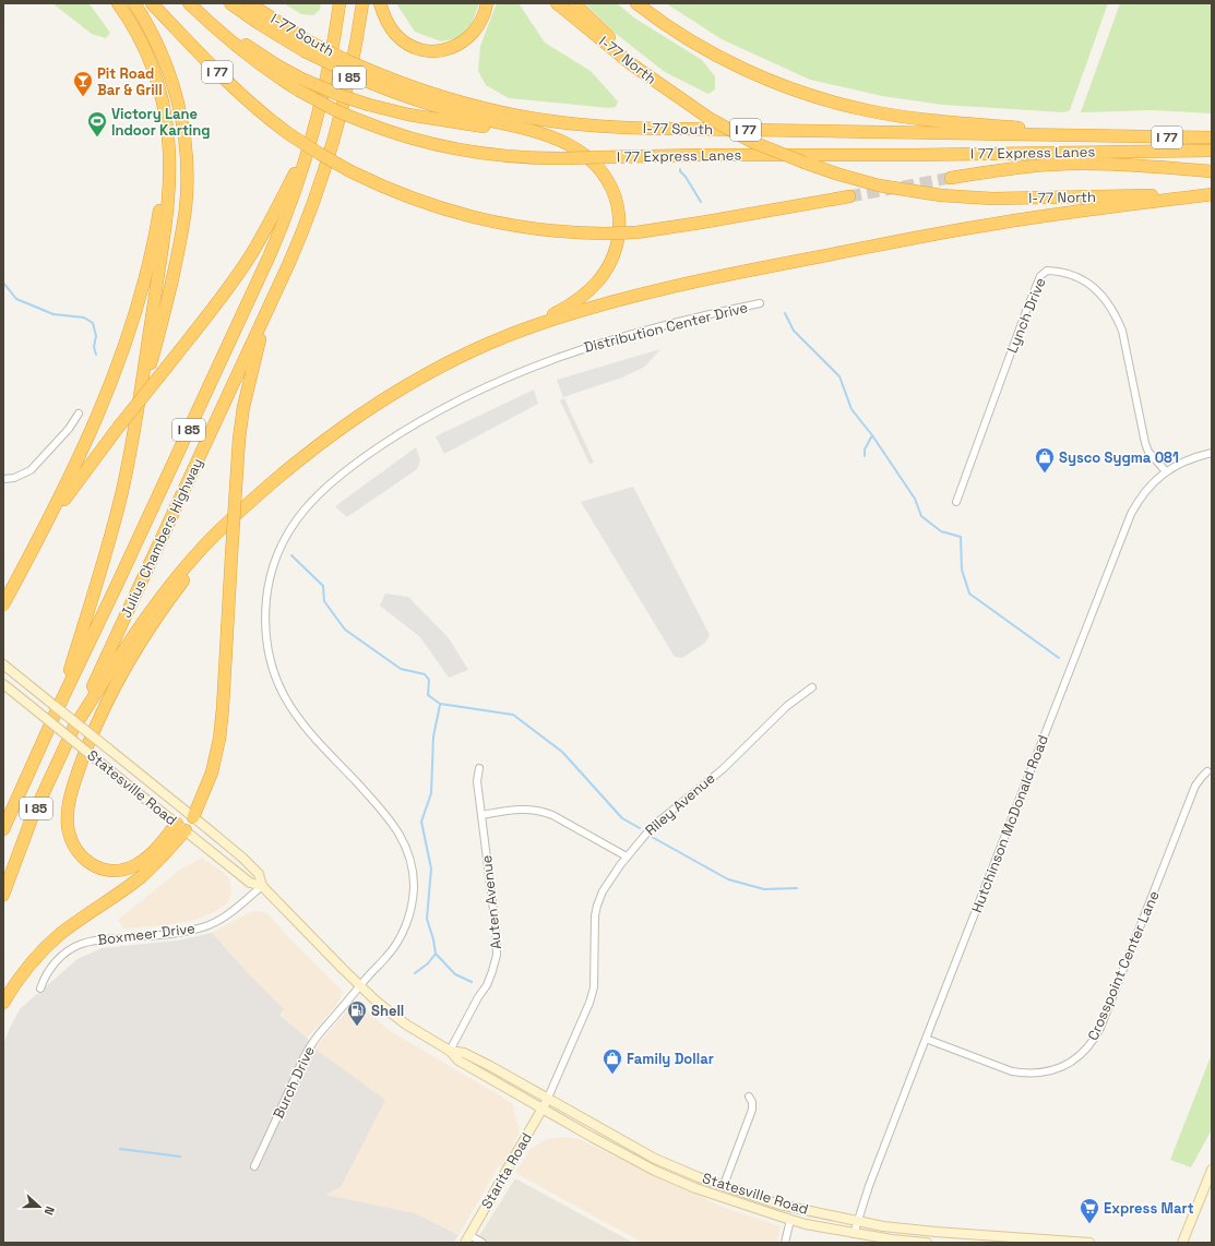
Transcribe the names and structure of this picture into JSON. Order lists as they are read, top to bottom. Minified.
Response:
{"streets":{"highway":["I-77 South","I-77 North","I 77","I 85","I 77 Express Lanes","Julius Chambers Highway"],"main road":["Statesville Road","Starita Road"],"street":["Lynch Drive","Distribution Center Drive","Riley Avenue","Hutchinson McDonald Road","Auten Avenue","Boxmeer Drive","Crosspoint Center Lane","Burch Drive"]},"crossings":[["Lynch Drive","Hutchinson McDonald Road"],["Distribution Center Drive","Statesville Road"],["Distribution Center Drive","Burch Drive"],["Statesville Road","Riley Avenue"],["Statesville Road","Hutchinson McDonald Road"],["Statesville Road","Auten Avenue"],["Statesville Road","Boxmeer Drive"],["Statesville Road","Burch Drive"],["Statesville Road","Starita Road"],["Riley Avenue","Starita Road"],["Hutchinson McDonald Road","Crosspoint Center Lane"]],"places":{"bar":["Pit Road Bar & Grill"],"sports":["Victory Lane Indoor Karting"],"shop":["Sysco Sygma 081","Family Dollar"],"fuel station":["Shell"],"supermarket":["Express Mart"]},"north":"right"}
